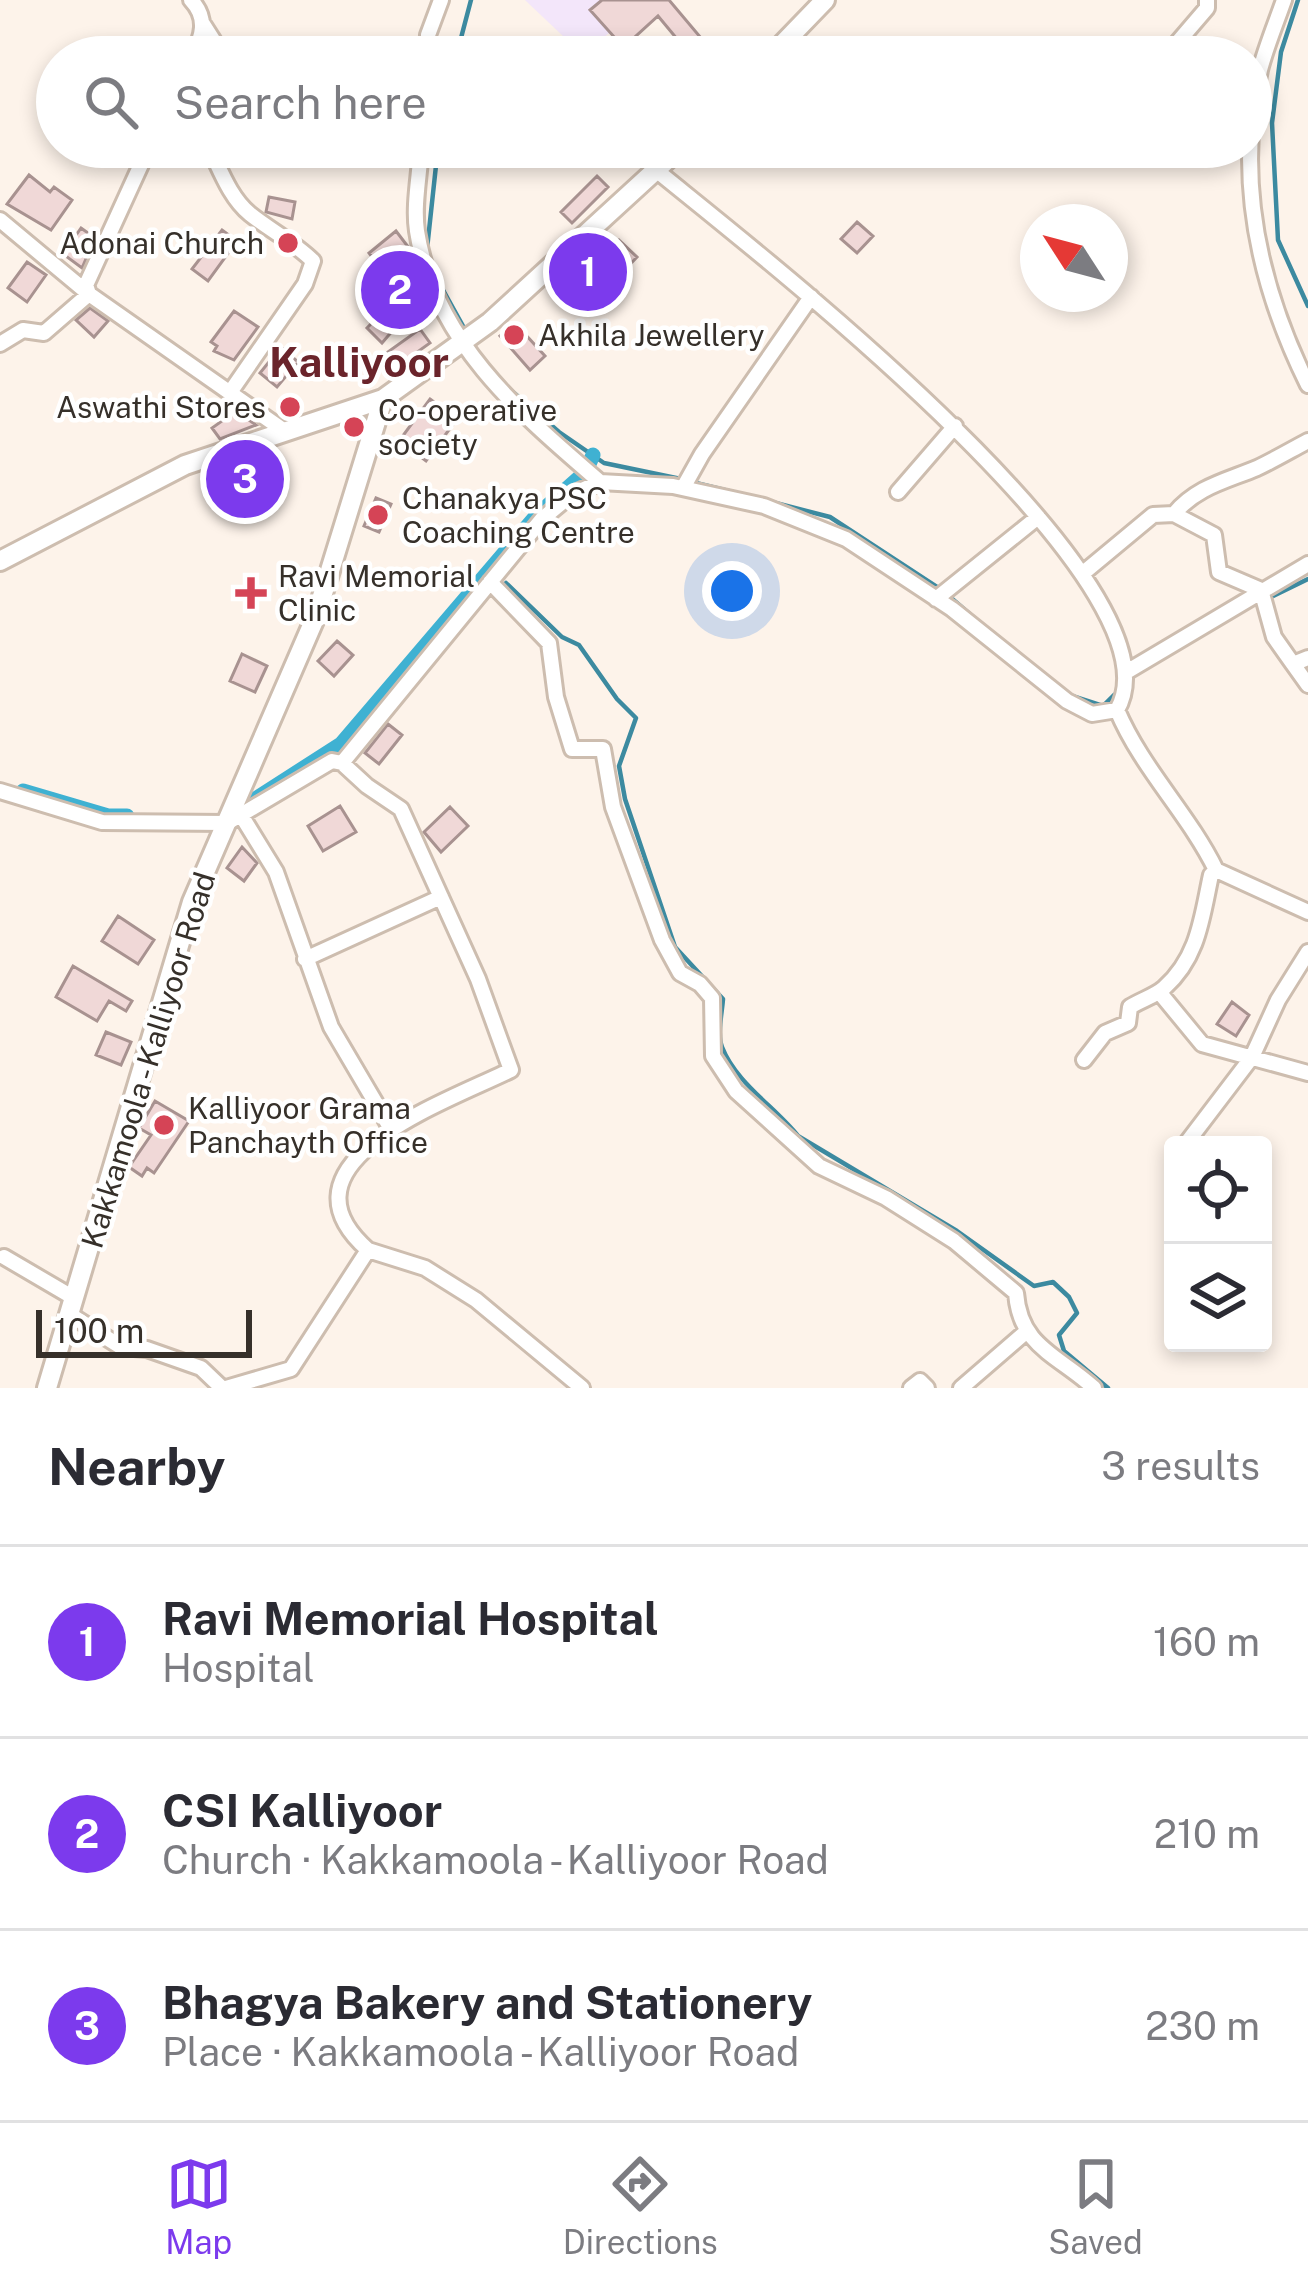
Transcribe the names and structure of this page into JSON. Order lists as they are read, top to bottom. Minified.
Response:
{"streets":{"main road":["Kakkamoola - Kalliyoor Road"]},"districts":["Kalliyoor"],"places":{"other":["Adonai Church","Akhila Jewellery","Aswathi Stores","Co-operative society","Chanakya PSC Coaching Centre","Kalliyoor Grama Panchayth Office"],"health":["Ravi Memorial Clinic"]},"scale_bar":"100 m","north":"top left","page":{"search":"Search here","pins":["1","2","3"],"scale":"100 m","heading":["Nearby","3 results"],"list":[{"mark":"1","name":"Ravi Memorial Hospital","note":"Hospital","value":"160 m"},{"mark":"2","name":"CSI Kalliyoor","note":"Church · Kakkamoola - Kalliyoor Road","value":"210 m"},{"mark":"3","name":"Bhagya Bakery and Stationery","note":"Place · Kakkamoola - Kalliyoor Road","value":"230 m"}],"nav":["Map","Directions","Saved"]}}
